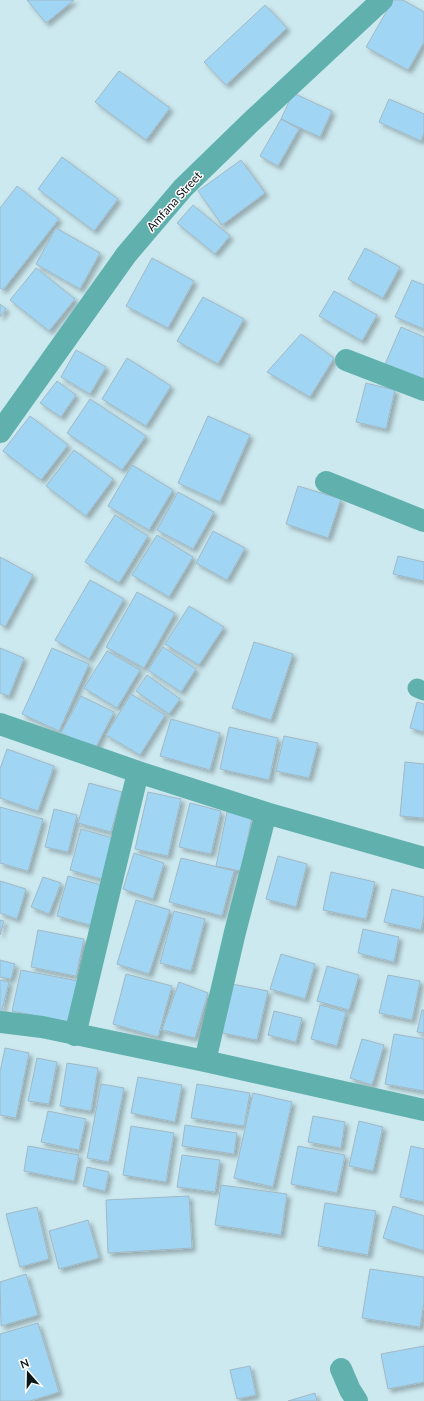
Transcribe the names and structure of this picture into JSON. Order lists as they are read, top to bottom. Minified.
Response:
{"streets":{"street":["Amfana Street"]},"north":"top"}
